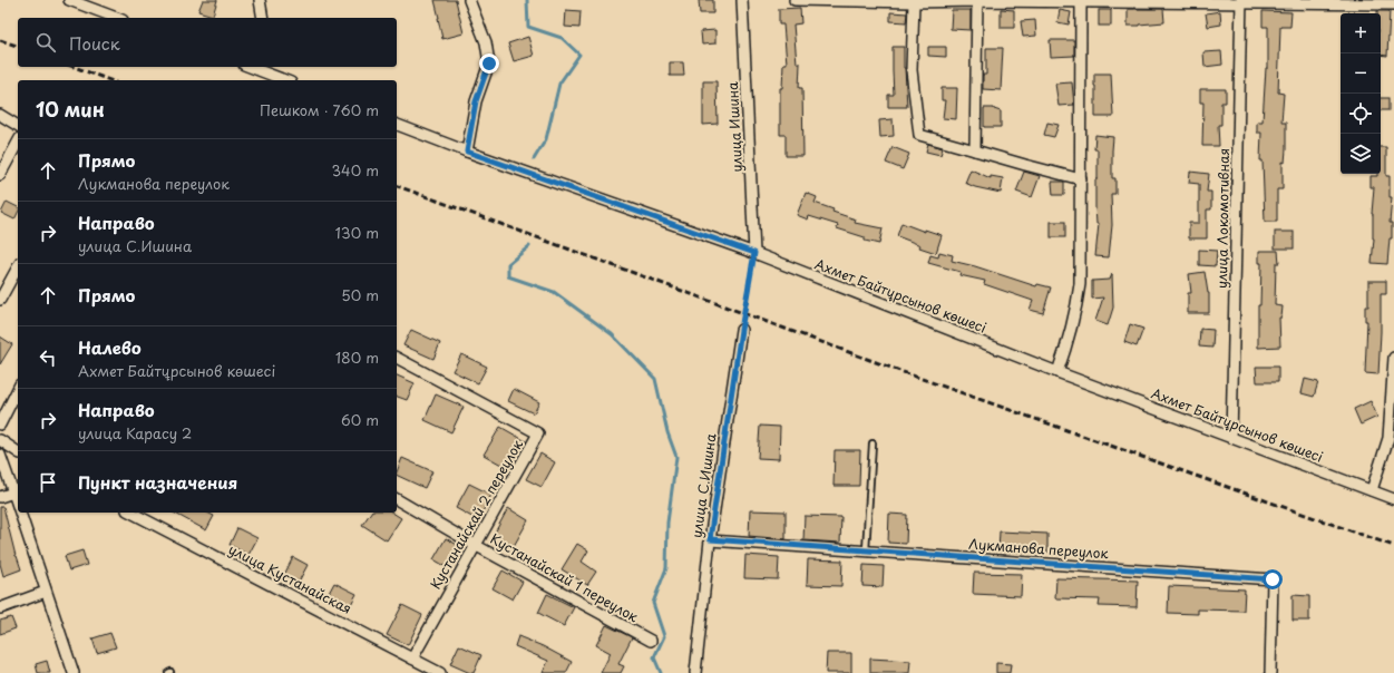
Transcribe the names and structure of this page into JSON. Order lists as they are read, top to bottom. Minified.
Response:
{"streets":{"street":["улица Ишина","улица Локомотивная","Ахмет Байтұрсынов көшесі","улица С.Ишина","Кустанайскай 2 переулок","Лукманова переулок","Кустанайскай 1 переулок","улица Кустанайская"]},"crossings":[["улица Ишина","Ахмет Байтұрсынов көшесі"],["улица Локомотивная","Ахмет Байтұрсынов көшесі"],["улица С.Ишина","Лукманова переулок"],["Кустанайскай 2 переулок","Кустанайскай 1 переулок"],["Кустанайскай 2 переулок","улица Кустанайская"]],"page":{"map_buttons":["+","−"],"search":"Поиск","heading":["10 мин","Пешком · 760 m"],"list":[["Прямо","Лукманова переулок","340 m"],["Направо","улица С.Ишина","130 m"],["Прямо","50 m"],["Налево","Ахмет Байтұрсынов көшесі","180 m"],["Направо","улица Карасу 2","60 m"],"Пункт назначения"]}}
